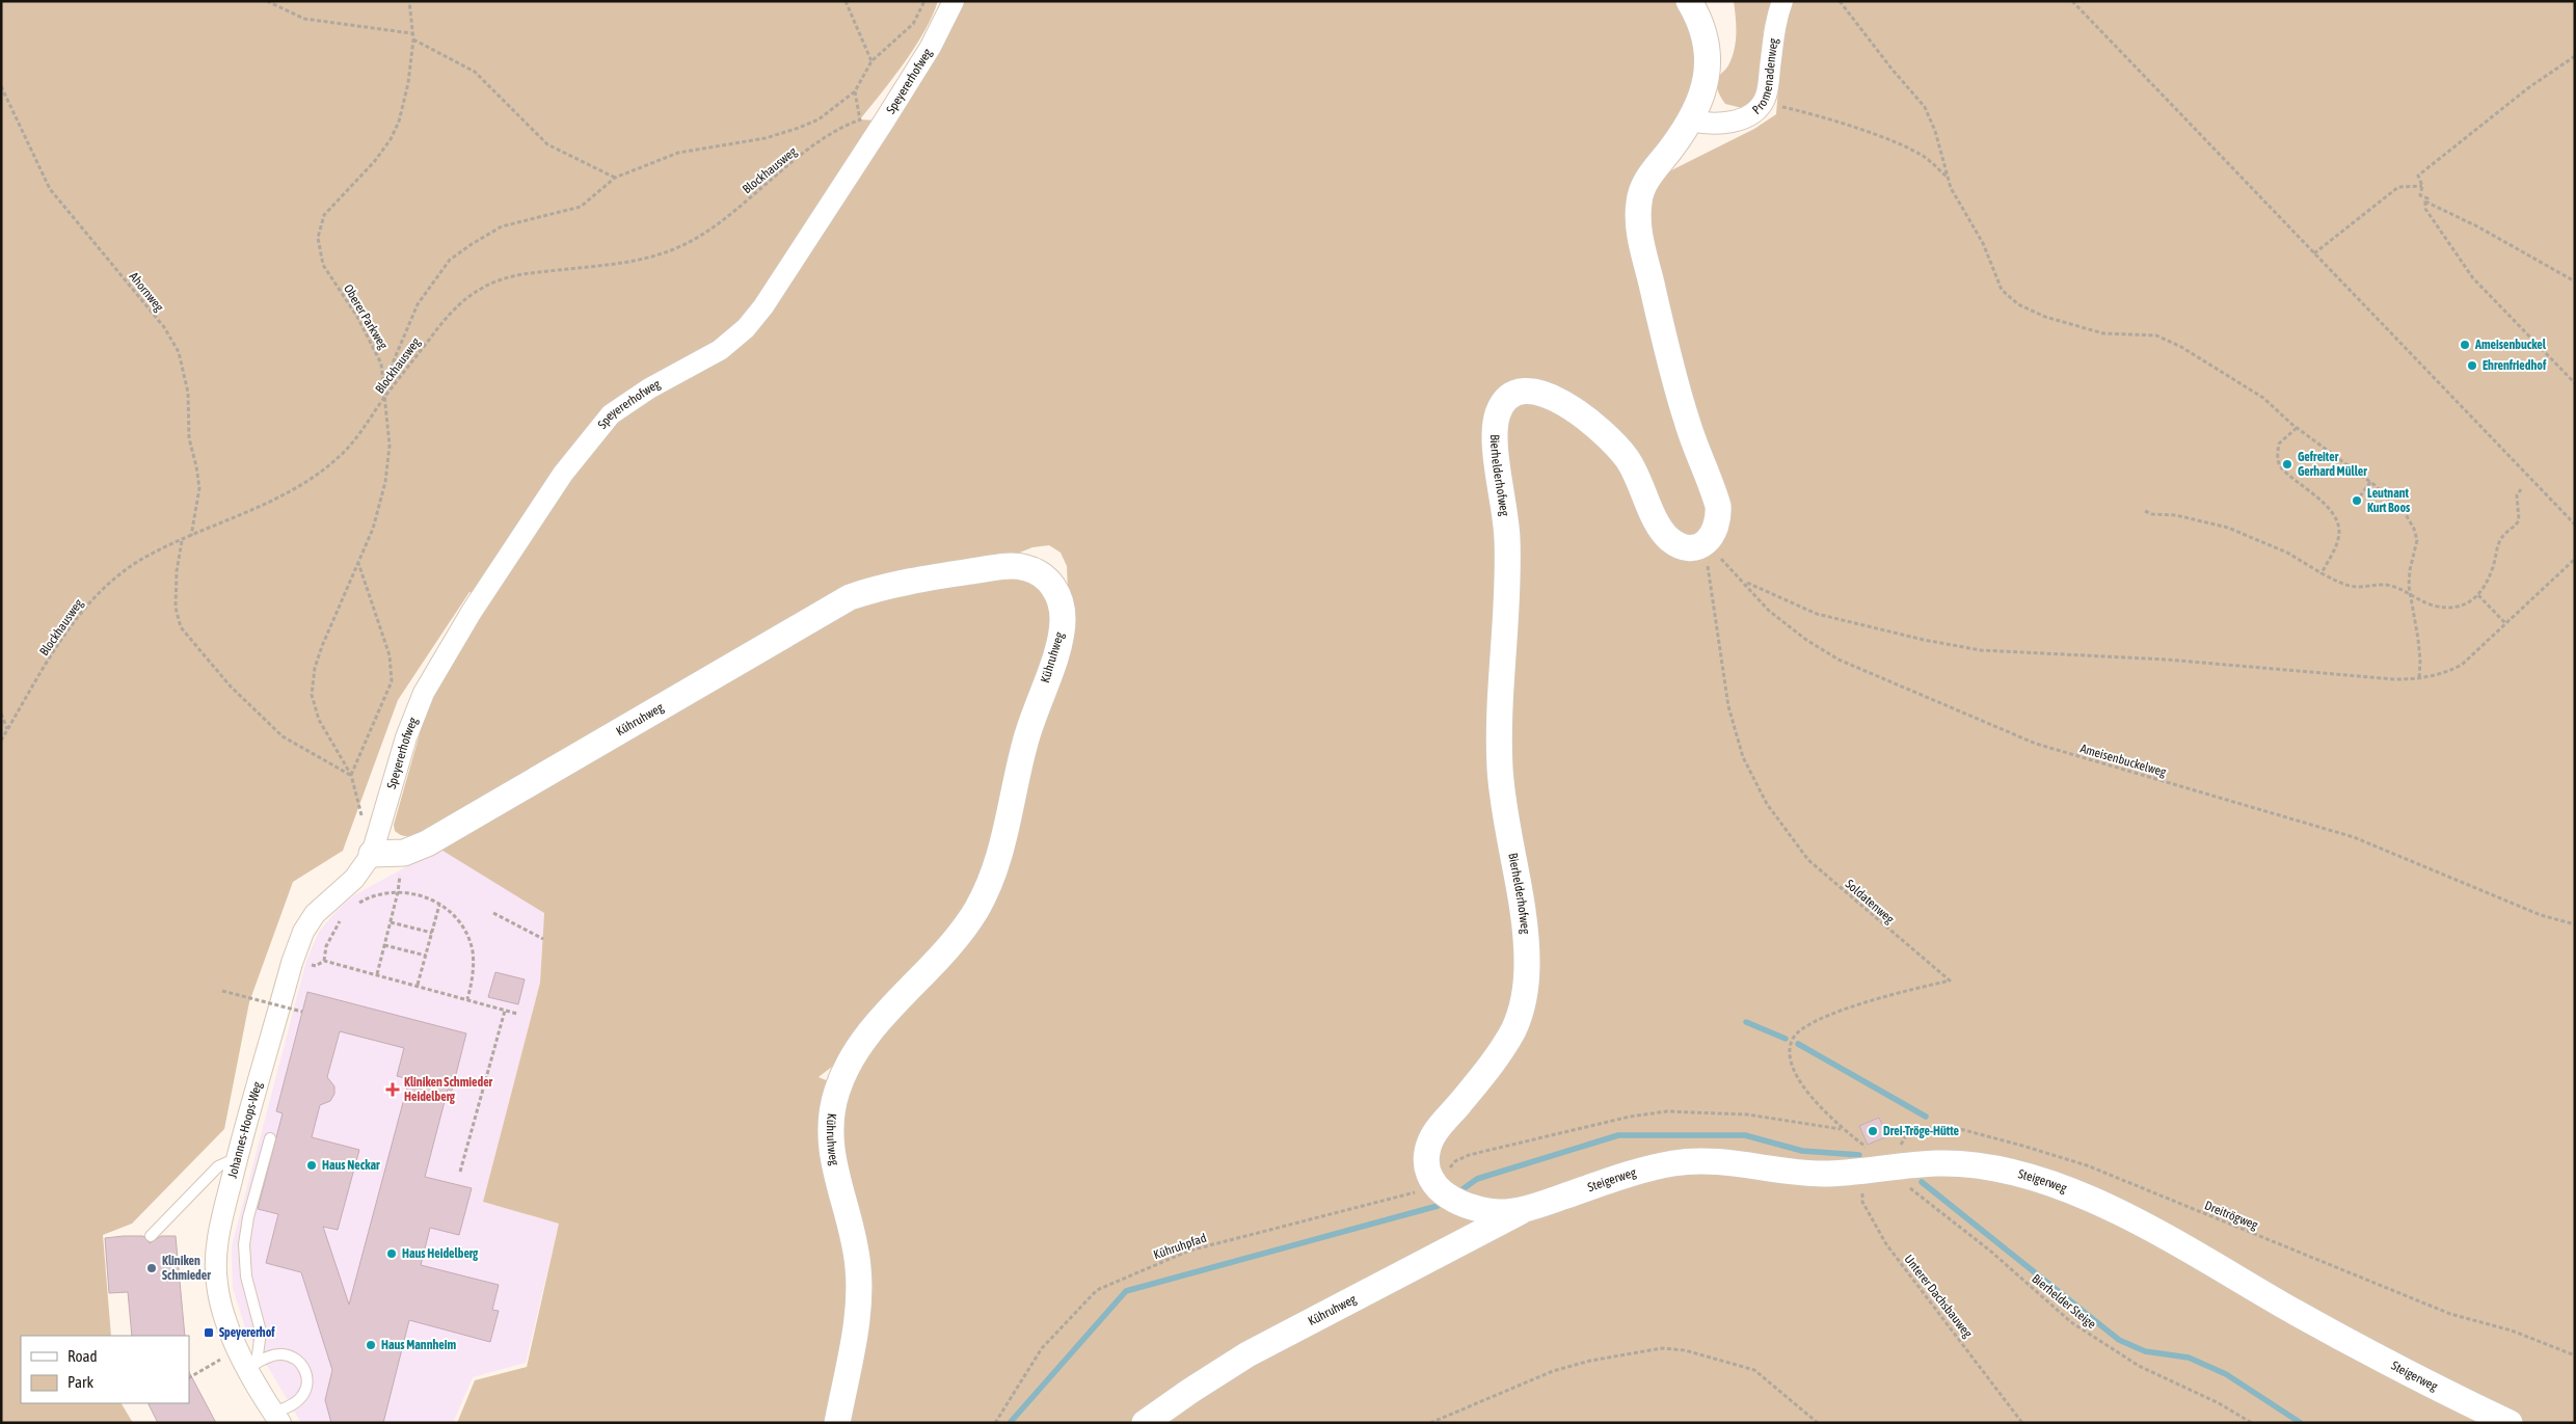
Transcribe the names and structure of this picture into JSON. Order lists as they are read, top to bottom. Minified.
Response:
{"streets":{"street":["Promenadenweg","Speyererhofweg","Bierhelderhofweg","Kühruhweg","Johannes-Hoops-Weg","Steigerweg"],"path":["Blockhausweg","Ahornweg","Oberer Parkweg","Ameisenbuckelweg","Soldatenweg","Dreitrögweg","Kühruhpfad","Unterer Dachsbauweg","Bierhelder Steige"]},"crossings":[["Speyererhofweg","Blockhausweg"],["Speyererhofweg","Kühruhweg"],["Speyererhofweg","Johannes-Hoops-Weg"],["Blockhausweg","Ahornweg"],["Blockhausweg","Oberer Parkweg"],["Bierhelderhofweg","Ameisenbuckelweg"],["Bierhelderhofweg","Soldatenweg"],["Bierhelderhofweg","Kühruhpfad"],["Kühruhweg","Johannes-Hoops-Weg"],["Kühruhweg","Steigerweg"],["Ameisenbuckelweg","Soldatenweg"],["Soldatenweg","Kühruhpfad"],["Steigerweg","Dreitrögweg"],["Steigerweg","Unterer Dachsbauweg"],["Steigerweg","Bierhelder Steige"],["Dreitrögweg","Unterer Dachsbauweg"],["Dreitrögweg","Bierhelder Steige"],["Unterer Dachsbauweg","Bierhelder Steige"]],"places":{"other":["Ameisenbuckel","Ehrenfriedhof","Gefreiter Gerhard Müller","Leutnant Kurt Boos","Drei-Tröge-Hütte","Haus Neckar","Haus Heidelberg","Kliniken Schmieder","Haus Mannheim"],"health":["Kliniken Schmieder Heidelberg"],"transit":["Speyererhof"]},"legend":["Road","Park"]}
